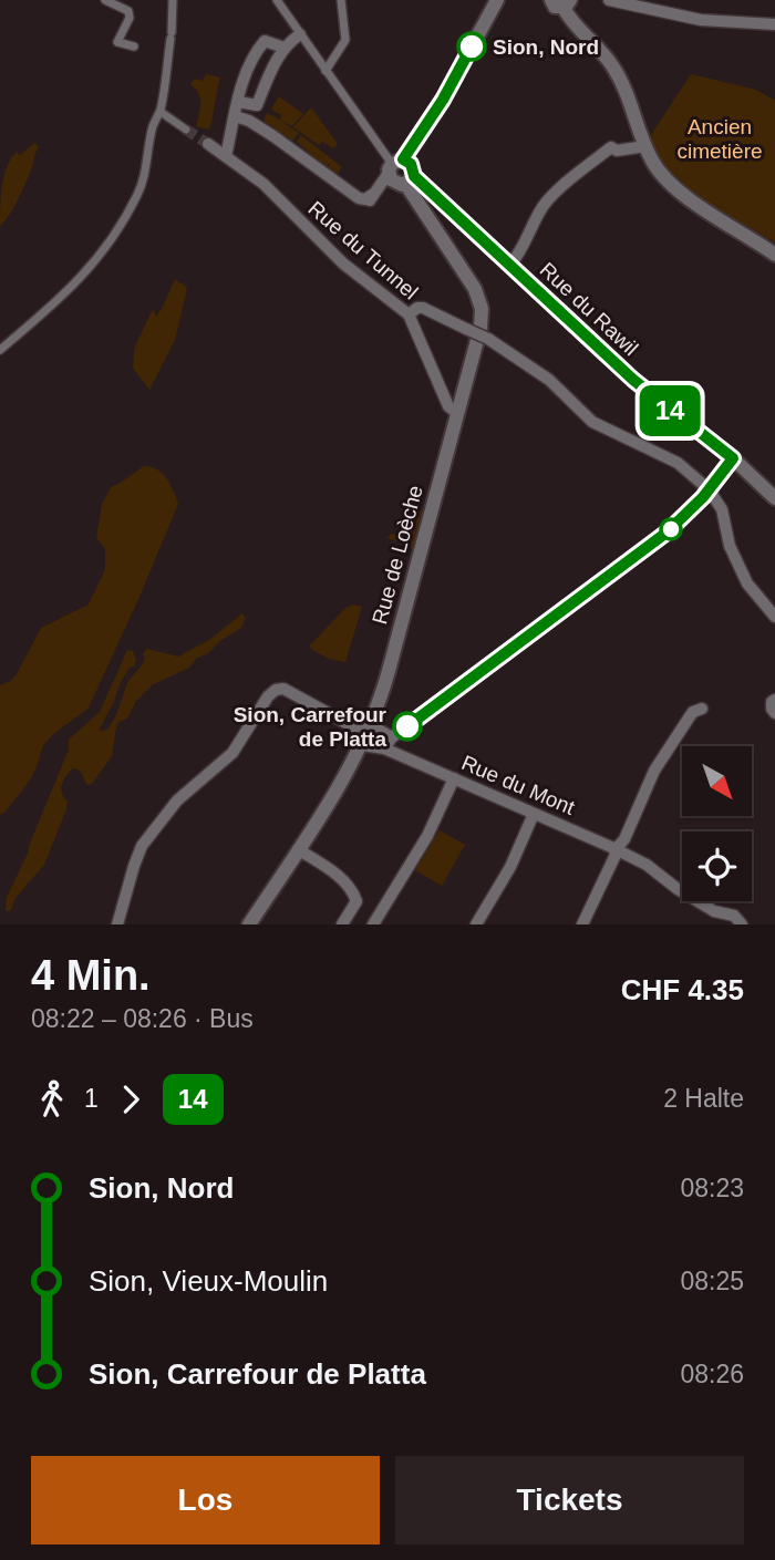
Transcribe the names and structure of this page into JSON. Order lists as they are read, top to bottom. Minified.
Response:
{"streets":{"street":["Rue du Tunnel","Rue du Rawil","Rue de Loèche","Rue du Mont"]},"crossings":[["Rue du Tunnel","Rue de Loèche"],["Rue du Rawil","Rue de Loèche"],["Rue de Loèche","Rue du Mont"]],"parks":["Ancien cimetière"],"places":["Sion, Nord","Sion, Carrefour de Platta"],"lines":["bus line 14"],"north":"bottom right","page":{"on_map":"14","heading":["4 Min.","08:22 – 08:26 · Bus","CHF 4.35"],"legs":["1","14","2 Halte"],"list":[{"name":"Sion, Nord","value":"08:23"},{"name":"Sion, Vieux-Moulin","value":"08:25"},{"name":"Sion, Carrefour de Platta","value":"08:26"}],"buttons":["Los","Tickets"]}}
